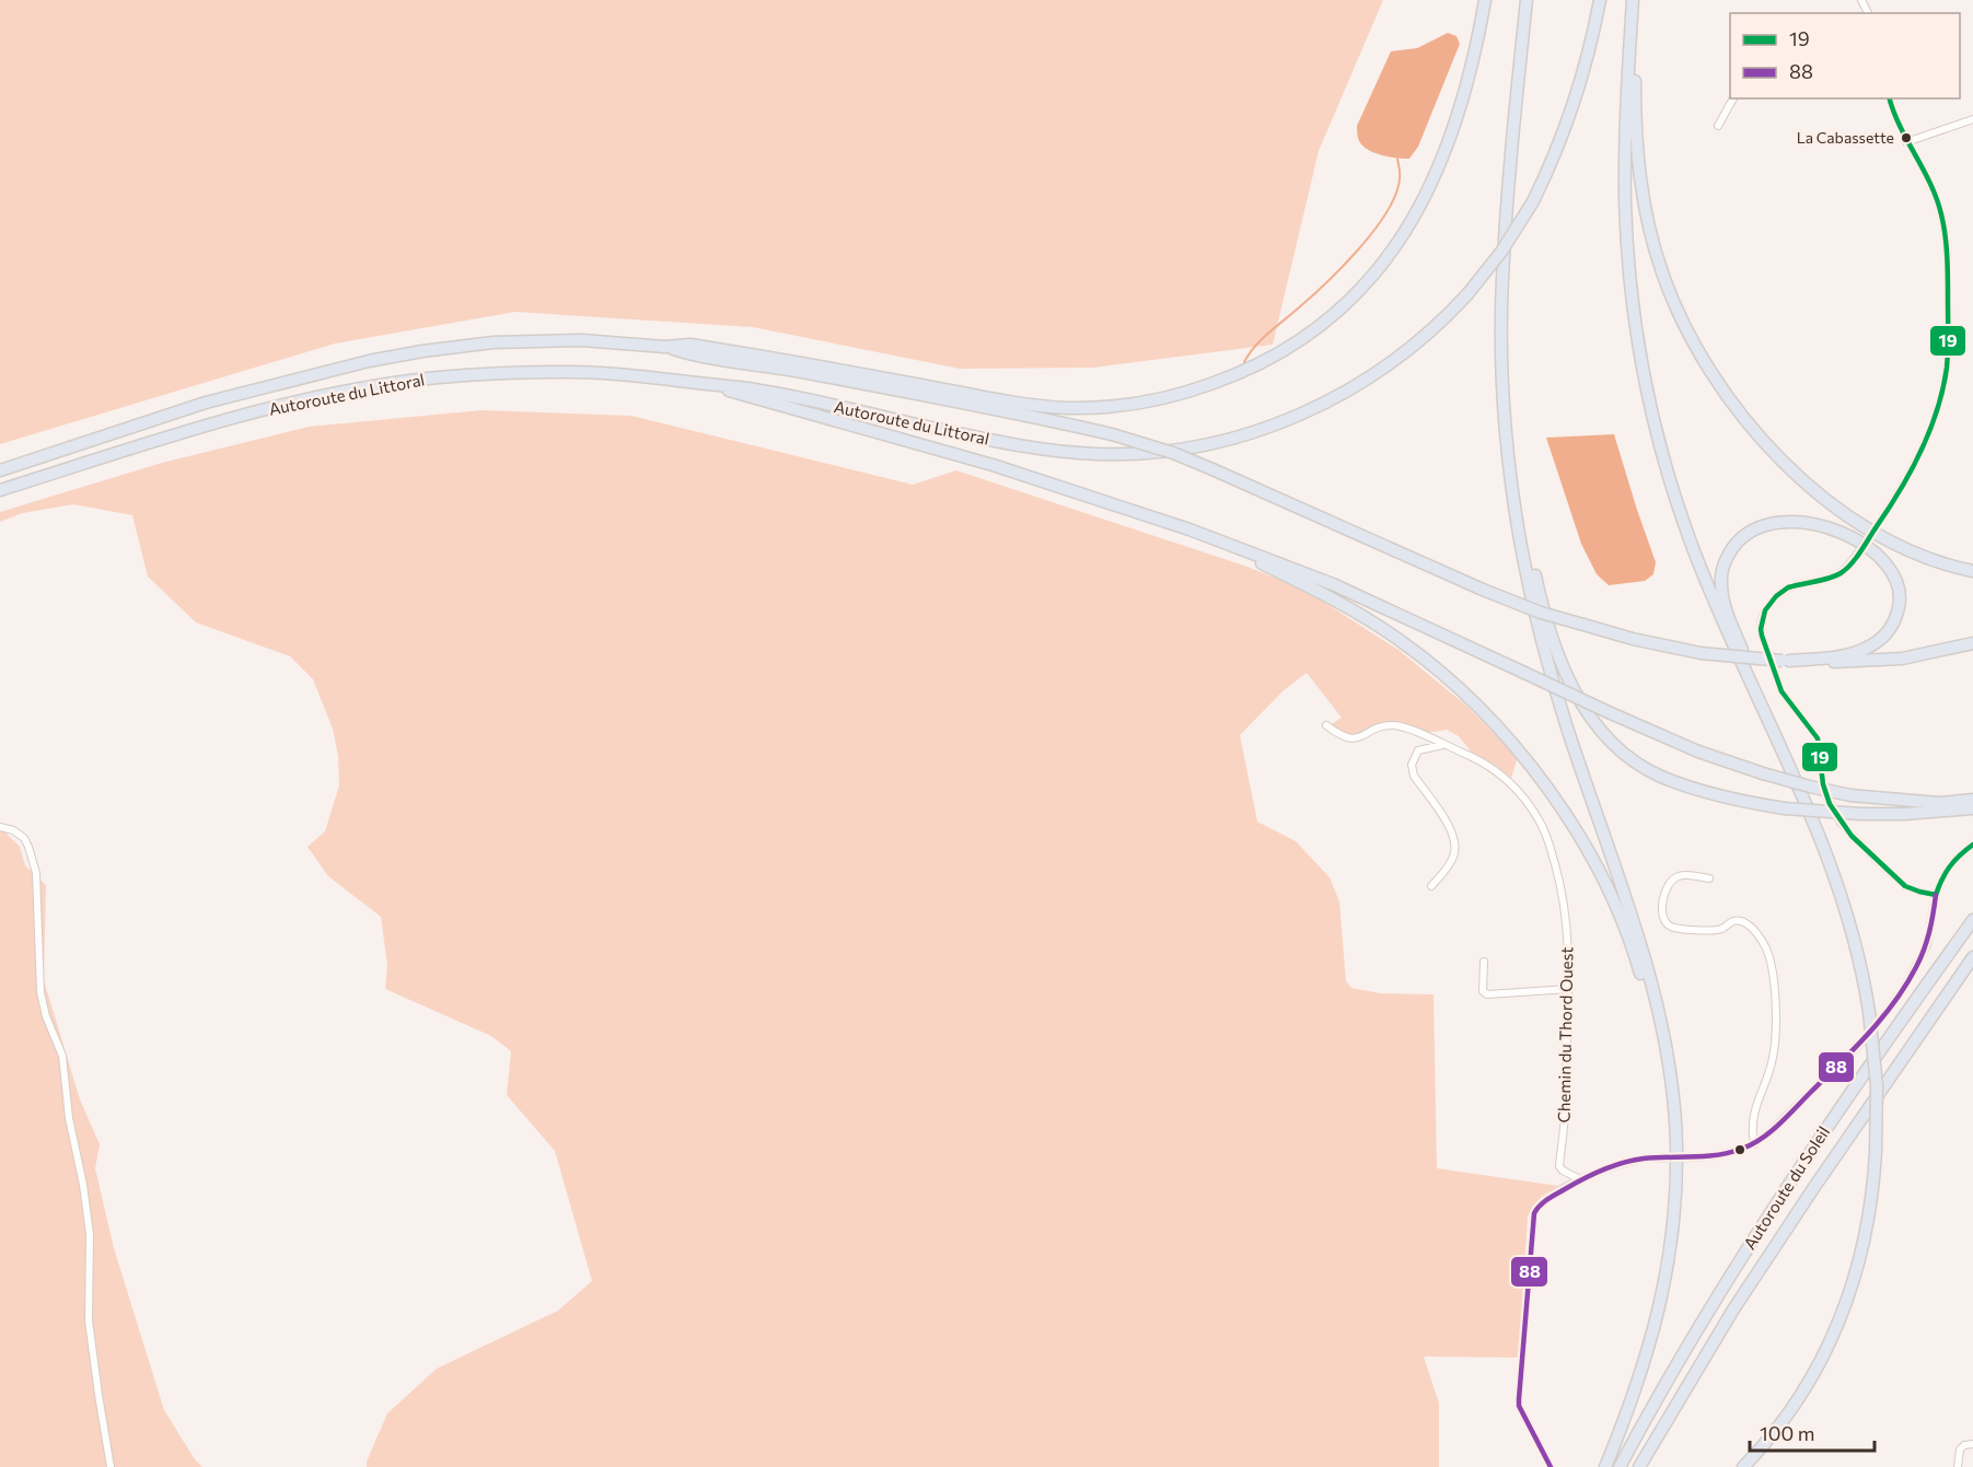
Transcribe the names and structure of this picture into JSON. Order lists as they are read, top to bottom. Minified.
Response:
{"streets":{"highway":["Autoroute du Littoral","Autoroute du Soleil"],"street":["Chemin du Thord Ouest"]},"places":["La Cabassette"],"lines":["transit line 19","transit line 88"],"legend":["19","88"],"scale_bar":"100 m"}
